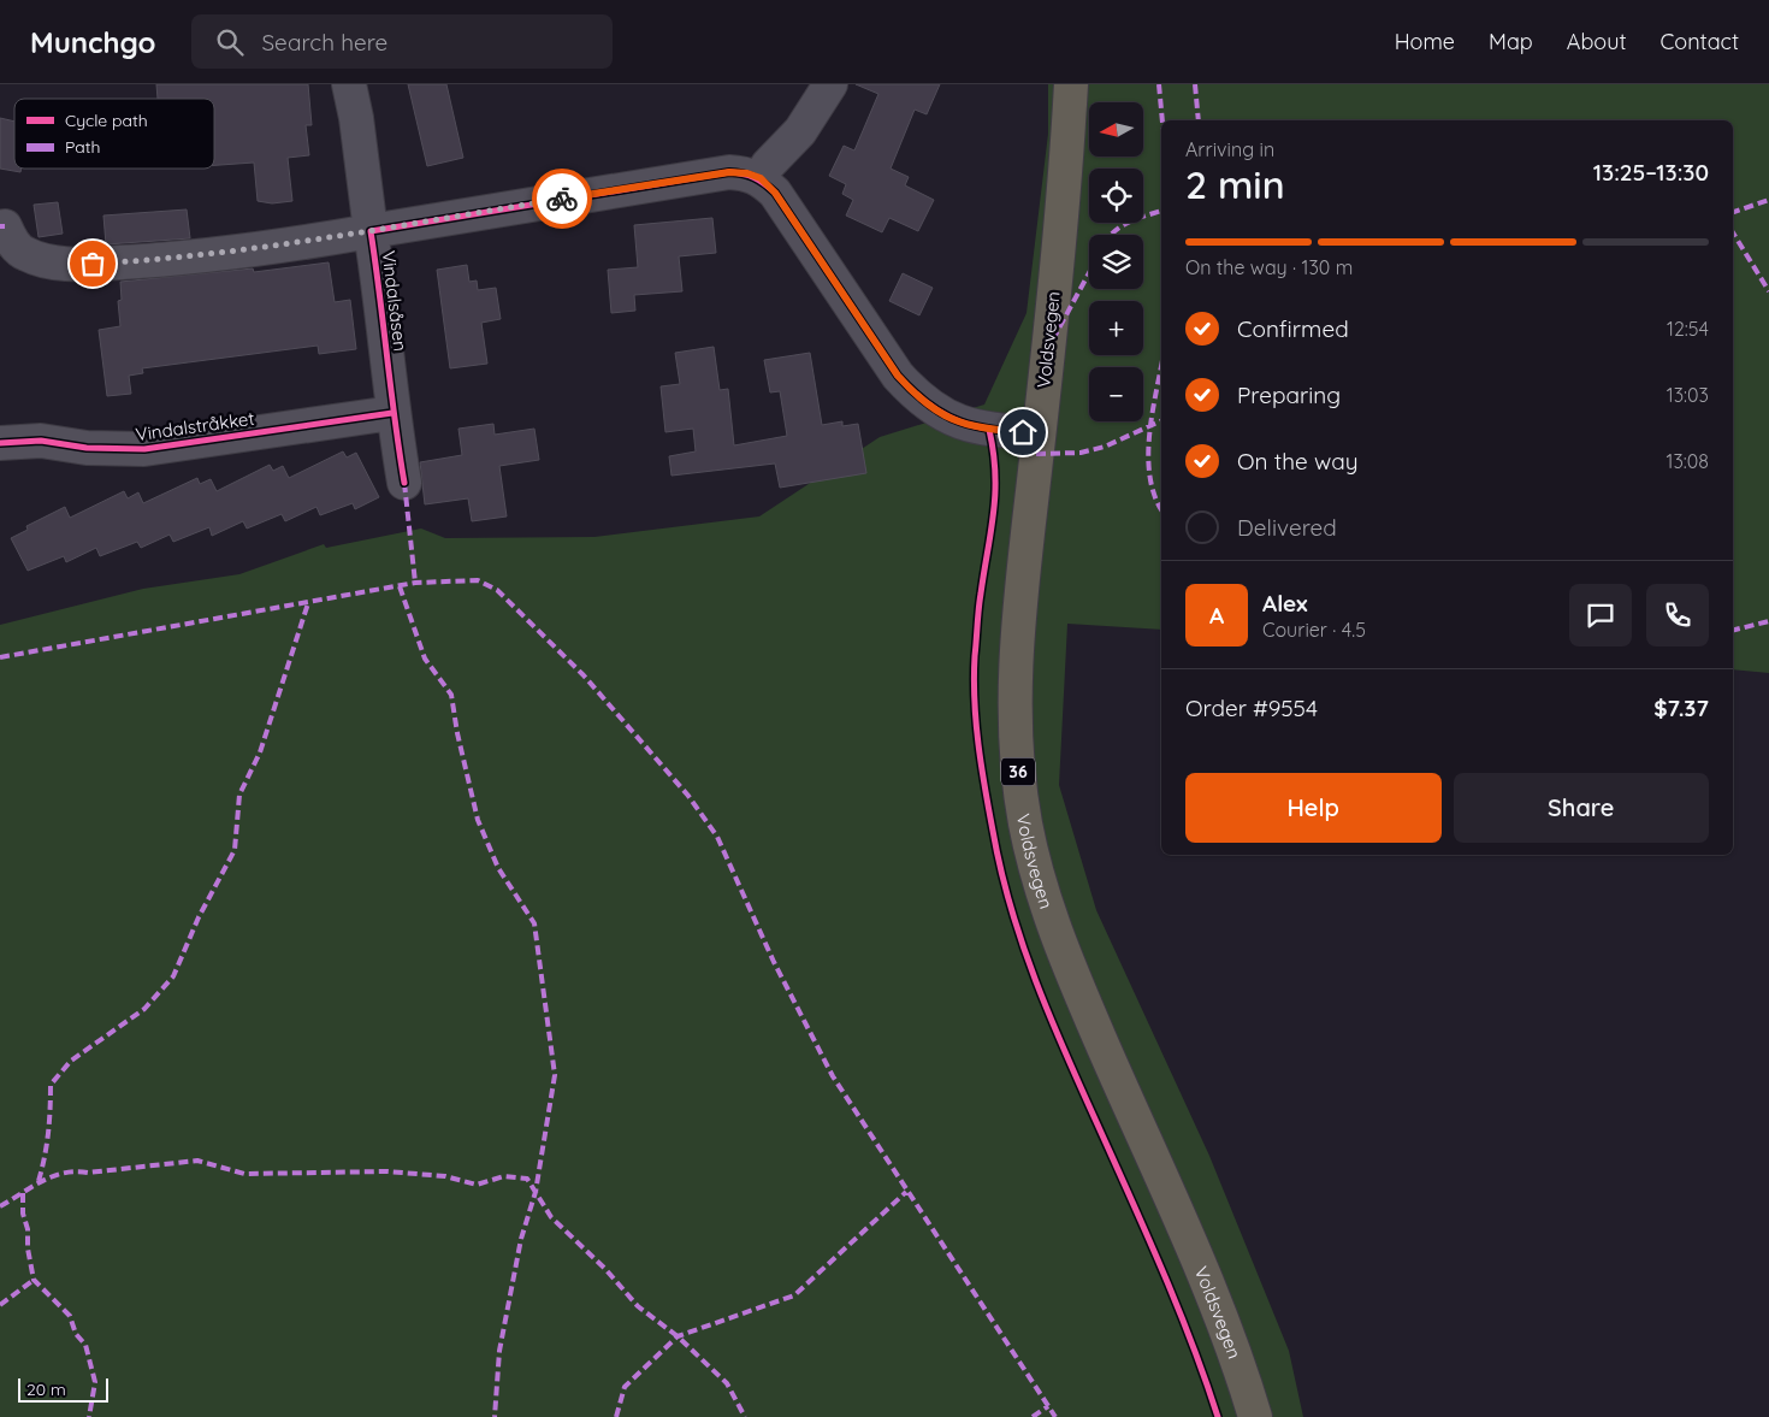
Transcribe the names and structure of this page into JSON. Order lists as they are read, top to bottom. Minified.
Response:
{"streets":{"highway":["Voldsvegen","36"],"street":["Vindalsåsen","Vindalstråkket"]},"crossings":[["Vindalsåsen","Vindalstråkket"]],"legend":["Cycle path","Path"],"scale_bar":"20 m","north":"left","page":{"header":"Munchgo","search":"Search here","nav":["Home","Map","About","Contact"],"map_buttons":["+","−"],"heading":["2 min","Arriving in","13:25–13:30"],"panel":["Alex","Courier · 4.5","Order #9554","$7.37"],"bar":"On the way · 130 m","list":[["Confirmed","12:54"],["Preparing","13:03"],["On the way","13:08"],"Delivered"],"round":"A","buttons":["Help","Share"],"scale":"20 m"}}
